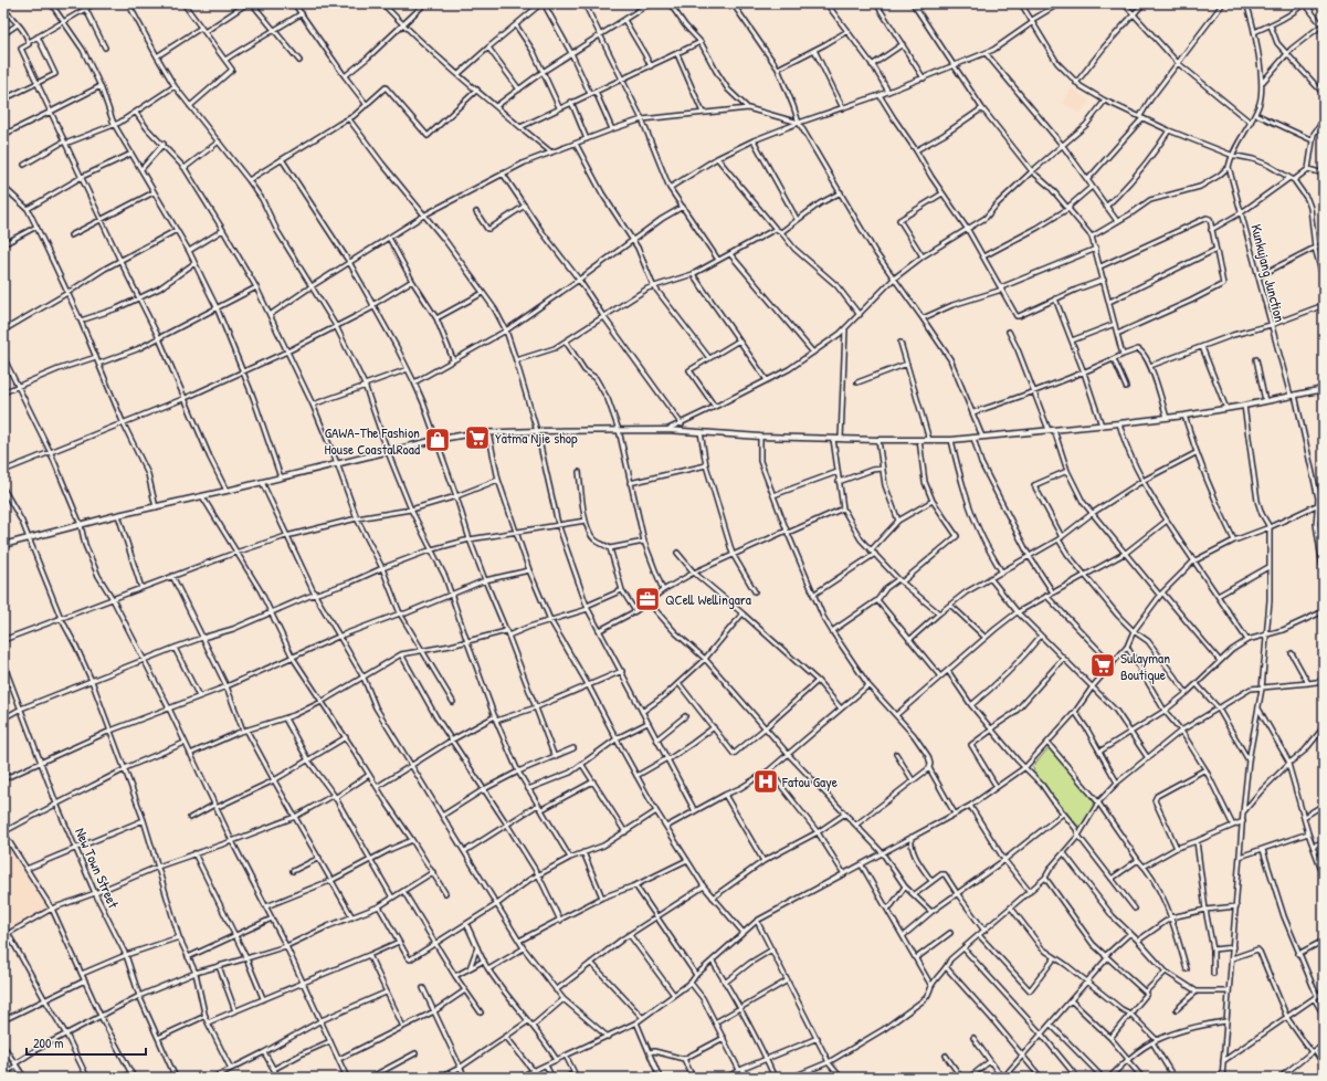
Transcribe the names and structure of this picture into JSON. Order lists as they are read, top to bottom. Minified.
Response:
{"streets":{"street":["Kunkujang Junction","New Town Street"]},"places":{"supermarket":["Yatma Njie shop","Sulayman Boutique"],"shop":["GAWA-The Fashion House CoastalRoad"],"office":["QCell Wellingara"],"hospital":["Fatou Gaye"]},"scale_bar":"200 m"}
